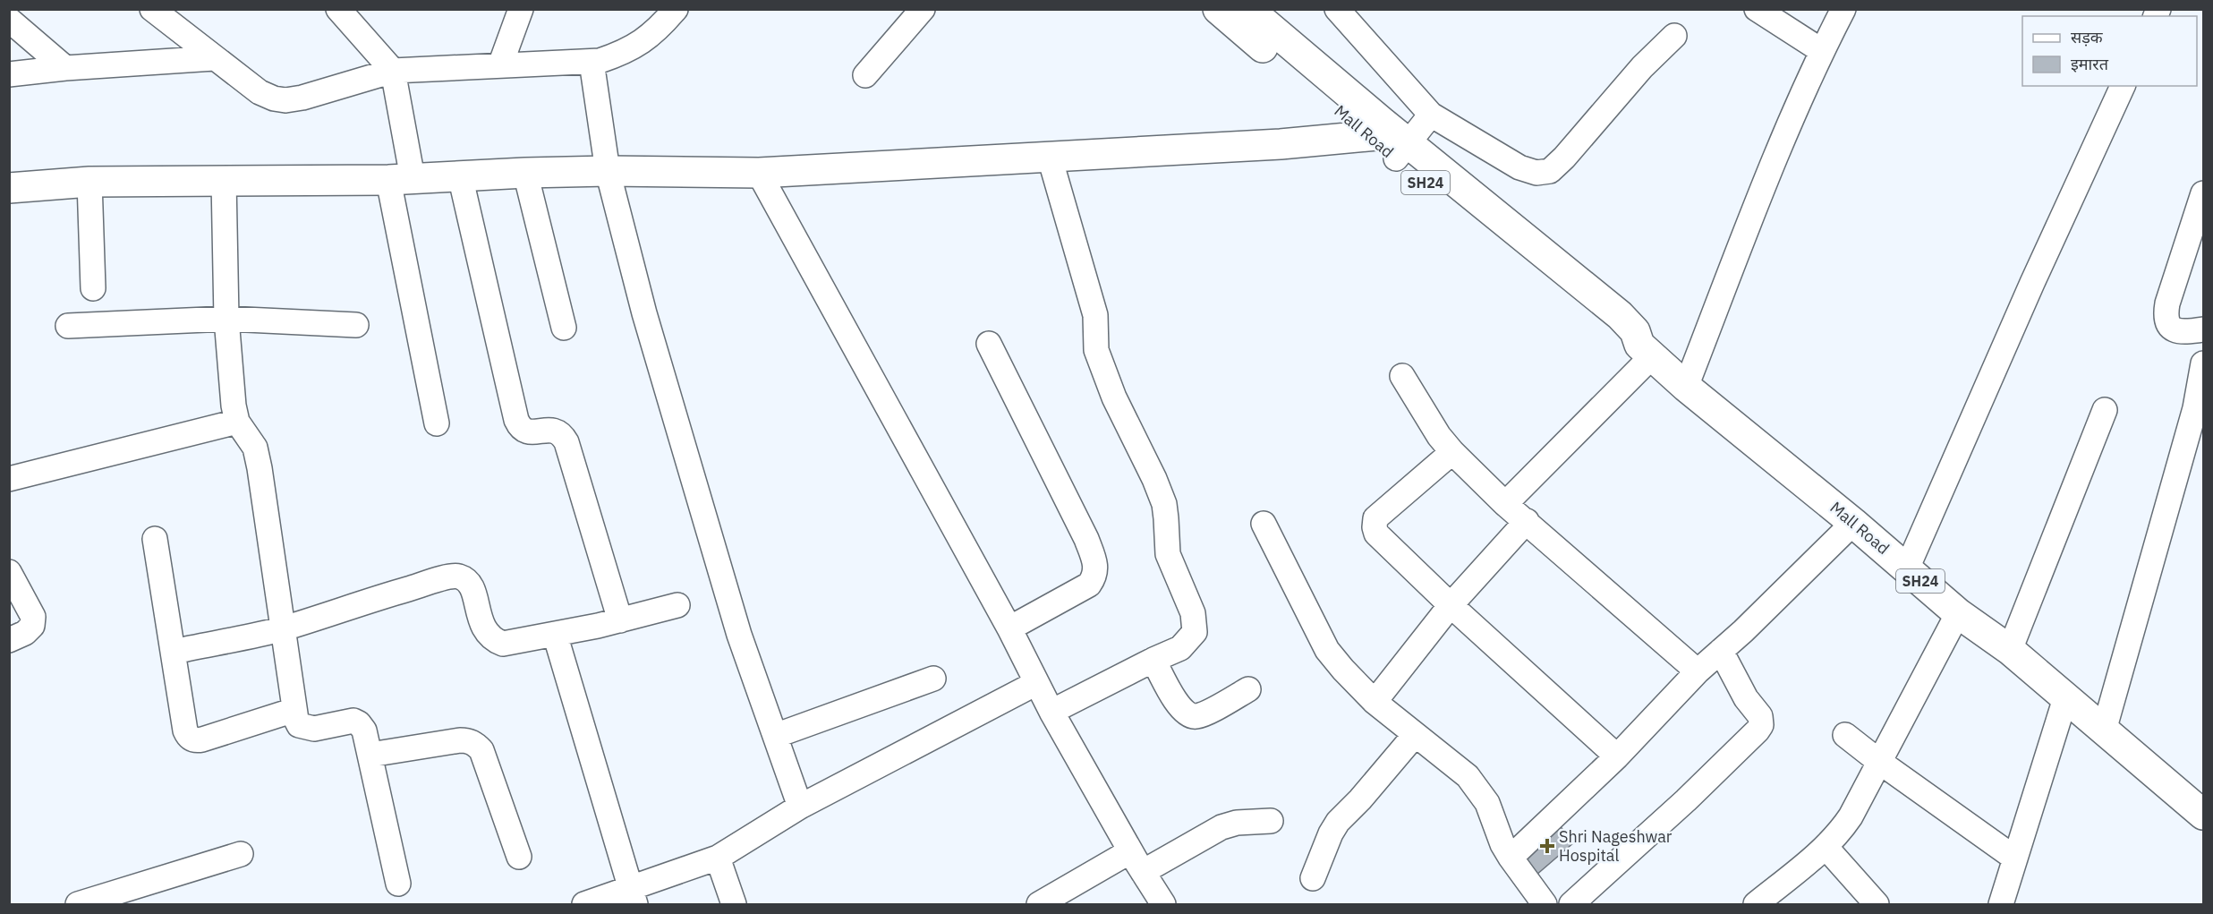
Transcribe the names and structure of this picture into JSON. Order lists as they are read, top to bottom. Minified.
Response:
{"streets":{"main road":["Mall Road","SH24"]},"places":{"health":["Shri Nageshwar Hospital"]},"legend":["सड़क","इमारत"]}
